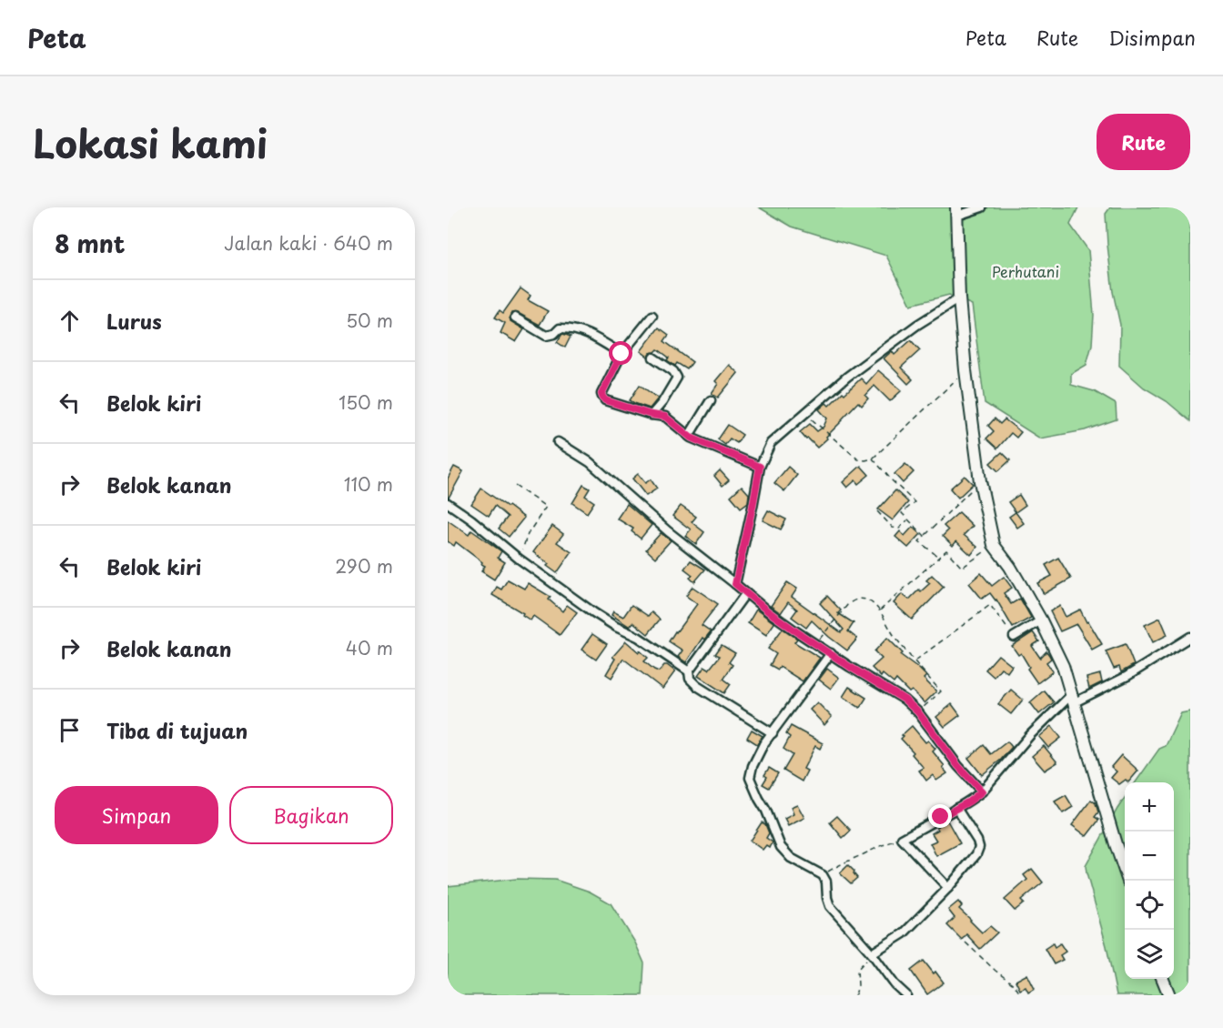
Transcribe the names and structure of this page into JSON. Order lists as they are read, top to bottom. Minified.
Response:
{"parks":["Perhutani"],"page":{"header":"Peta","nav":["Peta","Rute","Disimpan"],"title":"Lokasi kami","buttons":["Rute",["Simpan","Bagikan"]],"heading":["8 mnt","Jalan kaki · 640 m"],"list":[["Lurus","50 m"],["Belok kiri","150 m"],["Belok kanan","110 m"],["Belok kiri","290 m"],["Belok kanan","40 m"],"Tiba di tujuan"],"map_buttons":["+","−"]}}
